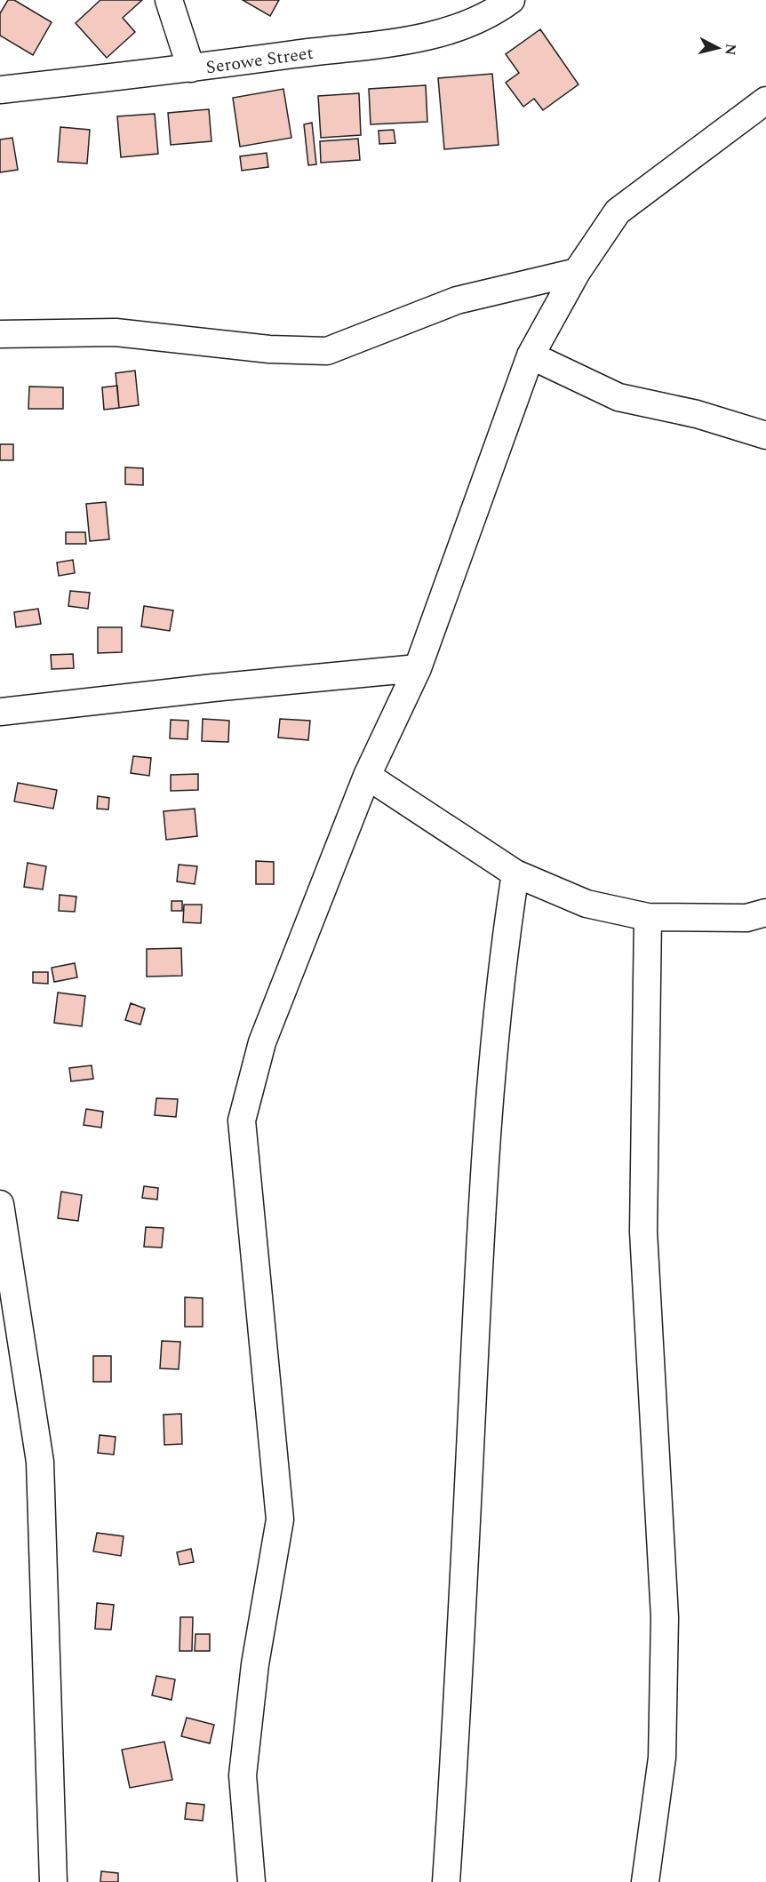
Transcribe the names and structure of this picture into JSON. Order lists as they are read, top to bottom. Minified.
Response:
{"streets":{"street":["Serowe Street"]},"north":"right"}
